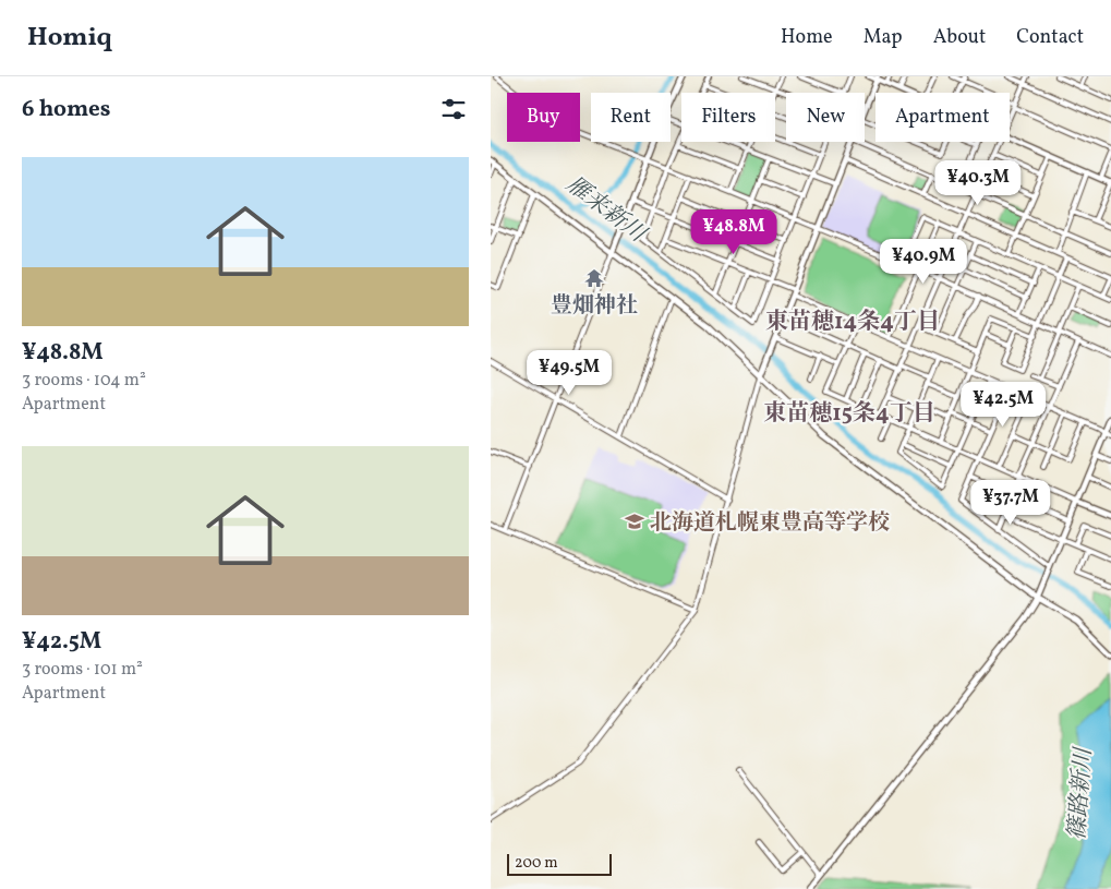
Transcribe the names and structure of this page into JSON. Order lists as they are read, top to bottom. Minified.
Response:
{"districts":["東苗穂14条4丁目","東苗穂15条4丁目"],"water":["雁来新川","篠路新川"],"places":{"temple":["豊畑神社"],"school or university":["北海道札幌東豊高等学校"]},"scale_bar":"200 m","page":{"header":"Homiq","nav":["Home","Map","About","Contact"],"heading":"6 homes","chip":["Buy","Rent","Filters","New","Apartment"],"list":[{"name":"¥48.8M","note":"3 rooms · 104 m² · Apartment"},{"name":"¥42.5M","note":"3 rooms · 101 m² · Apartment"}],"price":["¥40.3M","¥48.8M","¥40.9M","¥49.5M","¥42.5M","¥37.7M"],"scale":"200 m"}}
